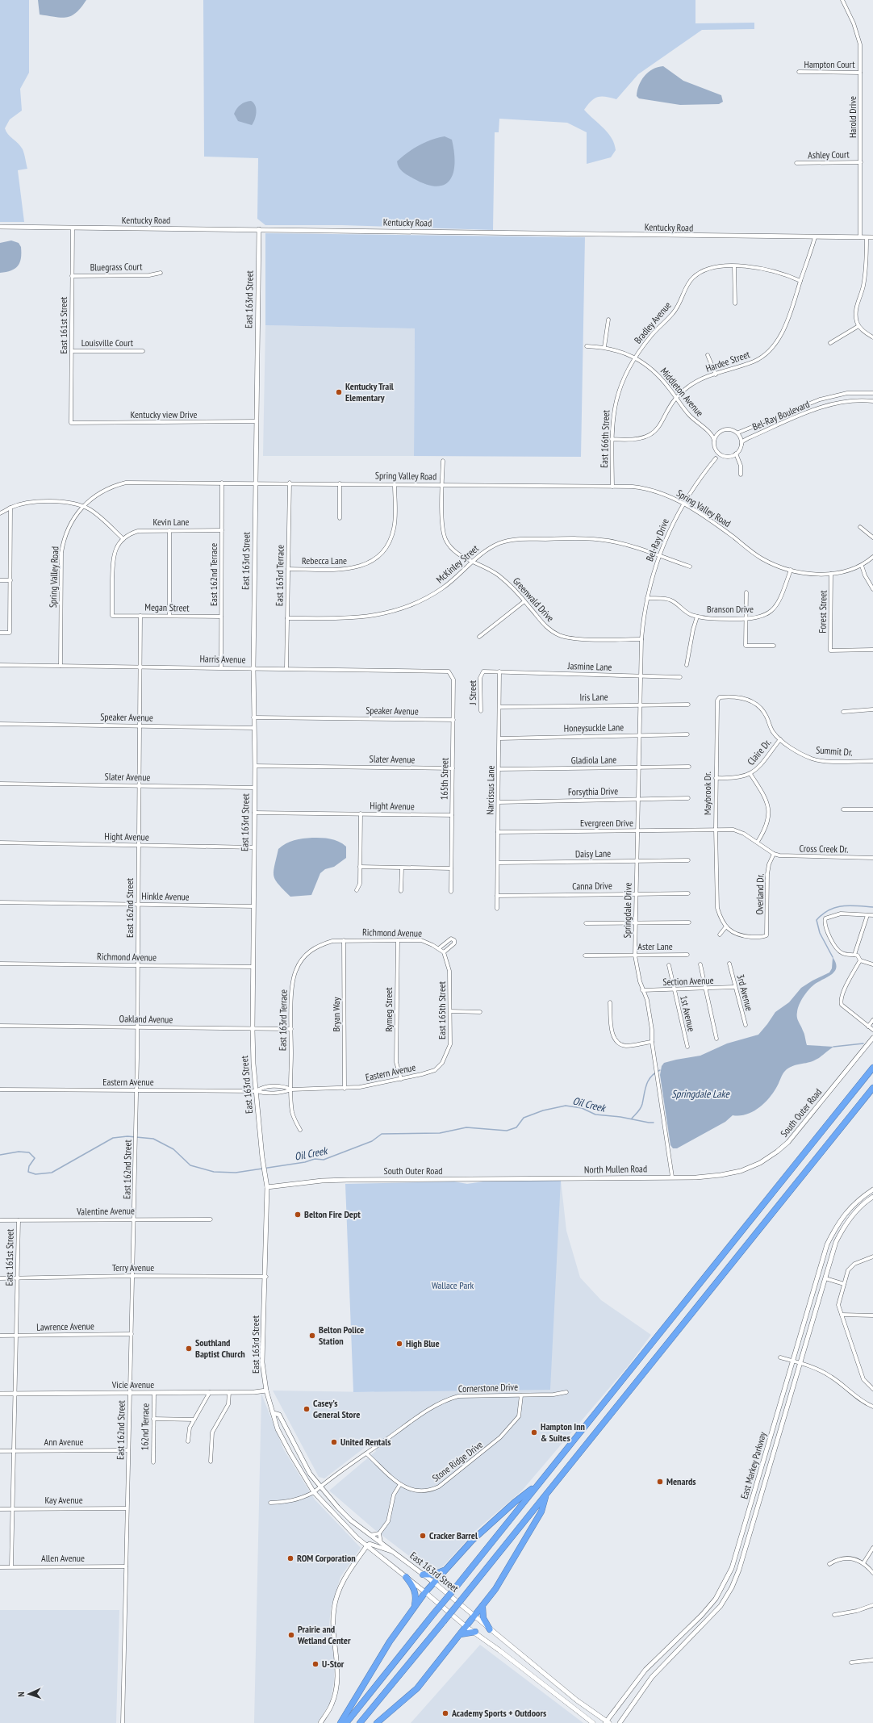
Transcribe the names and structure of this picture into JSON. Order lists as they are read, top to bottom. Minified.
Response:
{"streets":{"main road":["East 163rd Street"],"street":["Hampton Court","Harold Drive","Ashley Court","Kentucky Road","Bluegrass Court","Bradley Avenue","East 161st Street","Louisville Court","Hardee Street","Middleton Avenue","Kentucky view Drive","Bel-Ray Boulevard","East 166th Street","Spring Valley Road","Kevin Lane","Bel-Ray Drive","Rebecca Lane","McKinley Street","East 162nd Terrace","East 163rd Terrace","Greenwald Drive","Megan Street","Branson Drive","Forest Street","Harris Avenue","Jasmine Lane","J Street","Iris Lane","Speaker Avenue","Honeysuckle Lane","Summit Dr.","Claire Dr.","Slater Avenue","Gladiola Lane","165th Street","Narcissus Lane","Forsythia Drive","Maybrook Dr.","Hight Avenue","Evergreen Drive","Cross Creek Dr.","Daisy Lane","Canna Drive","Overland Dr.","Hinkle Avenue","East 162nd Street","Springdale Drive","Richmond Avenue","Aster Lane","Section Avenue","3rd Avenue","Rymeg Street","East 165th Street","1st Avenue","Bryan Way","Oakland Avenue","Eastern Avenue","South Outer Road","North Mullen Road","Valentine Avenue","Terry Avenue","Lawrence Avenue","Vicie Avenue","Cornerstone Drive","162nd Terrace","Ann Avenue","Stone Ridge Drive","East Markey Parkway","Kay Avenue","Allen Avenue"]},"crossings":[["Hampton Court","Harold Drive"],["Harold Drive","Ashley Court"],["Harold Drive","Kentucky Road"],["Kentucky Road","East 163rd Street"],["Kentucky Road","East 161st Street"],["Kentucky Road","Hardee Street"],["Bluegrass Court","East 161st Street"],["East 163rd Street","Kentucky view Drive"],["East 163rd Street","Spring Valley Road"],["East 163rd Street","Harris Avenue"],["East 163rd Street","Speaker Avenue"],["East 163rd Street","Slater Avenue"],["East 163rd Street","Hight Avenue"],["East 163rd Street","Hinkle Avenue"],["East 163rd Street","Richmond Avenue"],["East 163rd Street","Oakland Avenue"],["East 163rd Street","Eastern Avenue"],["East 163rd Street","South Outer Road"],["East 163rd Street","Terry Avenue"],["East 163rd Street","Vicie Avenue"],["East 163rd Street","Cornerstone Drive"],["East 163rd Street","East Markey Parkway"],["Bradley Avenue","Hardee Street"],["Bradley Avenue","Middleton Avenue"],["Bradley Avenue","East 166th Street"],["East 161st Street","Louisville Court"],["East 161st Street","Kentucky view Drive"],["East 161st Street","Valentine Avenue"],["East 161st Street","Terry Avenue"],["East 161st Street","Lawrence Avenue"],["East 161st Street","Vicie Avenue"],["East 161st Street","Ann Avenue"],["East 161st Street","Kay Avenue"],["East 161st Street","Allen Avenue"],["Hardee Street","Middleton Avenue"],["Hardee Street","East 166th Street"],["Middleton Avenue","Bel-Ray Boulevard"],["Middleton Avenue","East 166th Street"],["East 166th Street","Spring Valley Road"],["Spring Valley Road","Bel-Ray Drive"],["Spring Valley Road","Rebecca Lane"],["Spring Valley Road","East 162nd Terrace"],["Spring Valley Road","East 163rd Terrace"],["Spring Valley Road","Greenwald Drive"],["Spring Valley Road","Branson Drive"],["Spring Valley Road","Forest Street"],["Spring Valley Road","Harris Avenue"],["Kevin Lane","East 162nd Terrace"],["Kevin Lane","Megan Street"],["Bel-Ray Drive","McKinley Street"],["Bel-Ray Drive","Greenwald Drive"],["Bel-Ray Drive","Branson Drive"],["Bel-Ray Drive","Springdale Drive"],["Rebecca Lane","East 163rd Terrace"],["McKinley Street","East 163rd Terrace"],["McKinley Street","Greenwald Drive"],["East 162nd Terrace","Megan Street"],["East 162nd Terrace","Harris Avenue"],["East 163rd Terrace","Harris Avenue"],["East 163rd Terrace","Richmond Avenue"],["East 163rd Terrace","Bryan Way"],["East 163rd Terrace","Oakland Avenue"],["East 163rd Terrace","Eastern Avenue"],["Greenwald Drive","Springdale Drive"],["Megan Street","East 162nd Street"],["Harris Avenue","165th Street"],["Harris Avenue","East 162nd Street"],["Jasmine Lane","J Street"],["Jasmine Lane","Narcissus Lane"],["Jasmine Lane","Springdale Drive"],["J Street","Narcissus Lane"],["Iris Lane","Narcissus Lane"],["Iris Lane","Springdale Drive"],["Speaker Avenue","165th Street"],["Speaker Avenue","East 162nd Street"],["Honeysuckle Lane","Narcissus Lane"],["Honeysuckle Lane","Springdale Drive"],["Summit Dr.","Claire Dr."],["Summit Dr.","Maybrook Dr."],["Claire Dr.","Maybrook Dr."],["Slater Avenue","165th Street"],["Slater Avenue","East 162nd Street"],["Gladiola Lane","Narcissus Lane"],["Gladiola Lane","Springdale Drive"],["165th Street","Hight Avenue"],["Narcissus Lane","Forsythia Drive"],["Narcissus Lane","Evergreen Drive"],["Narcissus Lane","Daisy Lane"],["Narcissus Lane","Canna Drive"],["Forsythia Drive","Springdale Drive"],["Maybrook Dr.","Evergreen Drive"],["Maybrook Dr.","Overland Dr."],["Hight Avenue","East 162nd Street"],["Evergreen Drive","Cross Creek Dr."],["Evergreen Drive","Overland Dr."],["Evergreen Drive","Springdale Drive"],["Cross Creek Dr.","Overland Dr."],["Daisy Lane","Springdale Drive"],["Canna Drive","Springdale Drive"],["Hinkle Avenue","East 162nd Street"],["East 162nd Street","Richmond Avenue"],["East 162nd Street","Oakland Avenue"],["East 162nd Street","Eastern Avenue"],["East 162nd Street","Valentine Avenue"],["East 162nd Street","Terry Avenue"],["East 162nd Street","Lawrence Avenue"],["East 162nd Street","Vicie Avenue"],["East 162nd Street","Ann Avenue"],["East 162nd Street","Kay Avenue"],["East 162nd Street","Allen Avenue"],["Springdale Drive","Aster Lane"],["Springdale Drive","Section Avenue"],["Springdale Drive","South Outer Road"],["Springdale Drive","North Mullen Road"],["Richmond Avenue","Rymeg Street"],["Richmond Avenue","Bryan Way"],["Section Avenue","3rd Avenue"],["Section Avenue","1st Avenue"],["Rymeg Street","Eastern Avenue"],["East 165th Street","Eastern Avenue"],["Bryan Way","Eastern Avenue"],["South Outer Road","North Mullen Road"],["Vicie Avenue","162nd Terrace"],["Cornerstone Drive","Stone Ridge Drive"]],"water":["Springdale Lake","Oil Creek"],"parks":["Wallace Park"],"places":["Kentucky Trail Elementary","Belton Fire Dept","Belton Police Station","High Blue","Southland Baptist Church","Casey's General Store","Hampton Inn & Suites","United Rentals","Menards","Cracker Barrel","ROM Corporation","Prairie and Wetland Center","U-Stor","Academy Sports + Outdoors"],"north":"left"}
